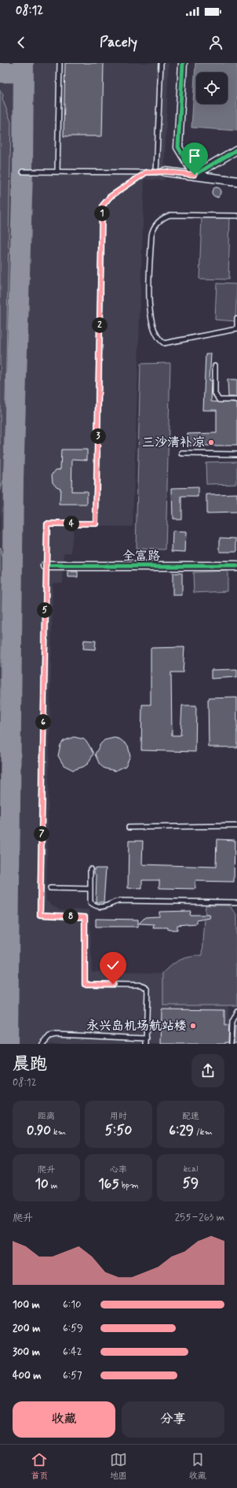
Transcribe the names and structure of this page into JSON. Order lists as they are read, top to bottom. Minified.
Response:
{"streets":{"street":["全富路"]},"places":["三沙清补凉","永兴岛机场航站楼"],"page":{"status":"08:12","header":"Pacely","pins":["1","2","3","4","5","6","7","8"],"heading":["晨跑","08:12"],"stats":[["距离","0.90 km"],["用时","5:50"],["配速","6:29 /km"],["爬升","10 m"],["心率","165 bpm"],["kcal","59"]],"chart":["爬升","255–263 m"],"list":[{"name":"100 m","note":"6:10"},{"name":"200 m","note":"6:59"},{"name":"300 m","note":"6:42"},{"name":"400 m","note":"6:57"}],"buttons":["收藏","分享"],"tabs":["首页","地图","收藏"]}}
